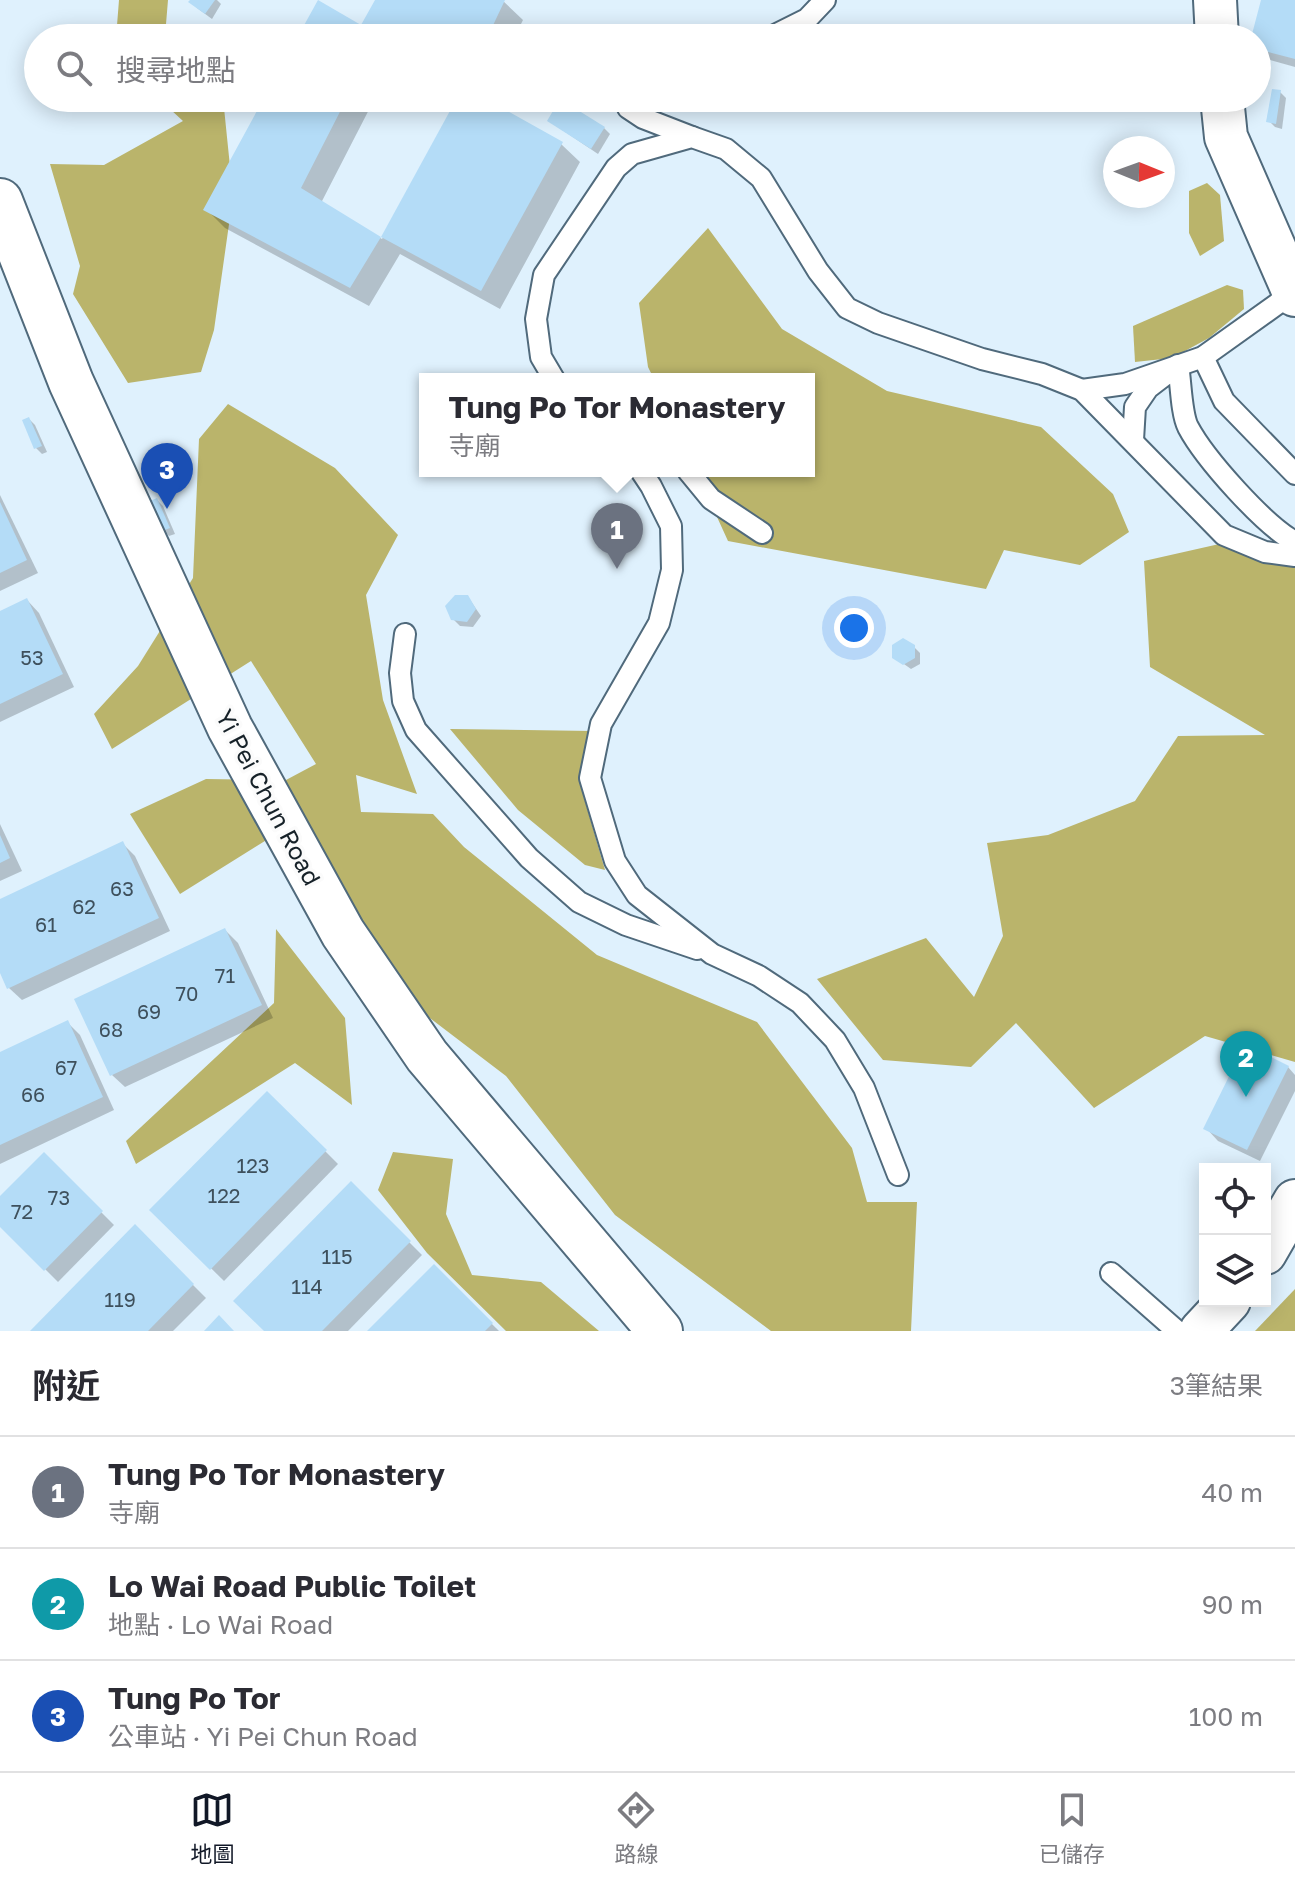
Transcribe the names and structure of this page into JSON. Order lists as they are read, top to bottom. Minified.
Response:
{"streets":{"street":["Yi Pei Chun Road"]},"house_numbers":["53","63","62","61","71","70","69","68","67","66","123","122","73","72","115","114","119"],"north":"right","page":{"search":"搜尋地點","popup":["Tung Po Tor Monastery","寺廟"],"pins":["3","1","2"],"heading":["附近","3筆結果"],"list":[{"mark":"1","name":"Tung Po Tor Monastery","note":"寺廟","value":"40 m"},{"mark":"2","name":"Lo Wai Road Public Toilet","note":"地點 · Lo Wai Road","value":"90 m"},{"mark":"3","name":"Tung Po Tor","note":"公車站 · Yi Pei Chun Road","value":"100 m"}],"nav":["地圖","路線","已儲存"]}}
